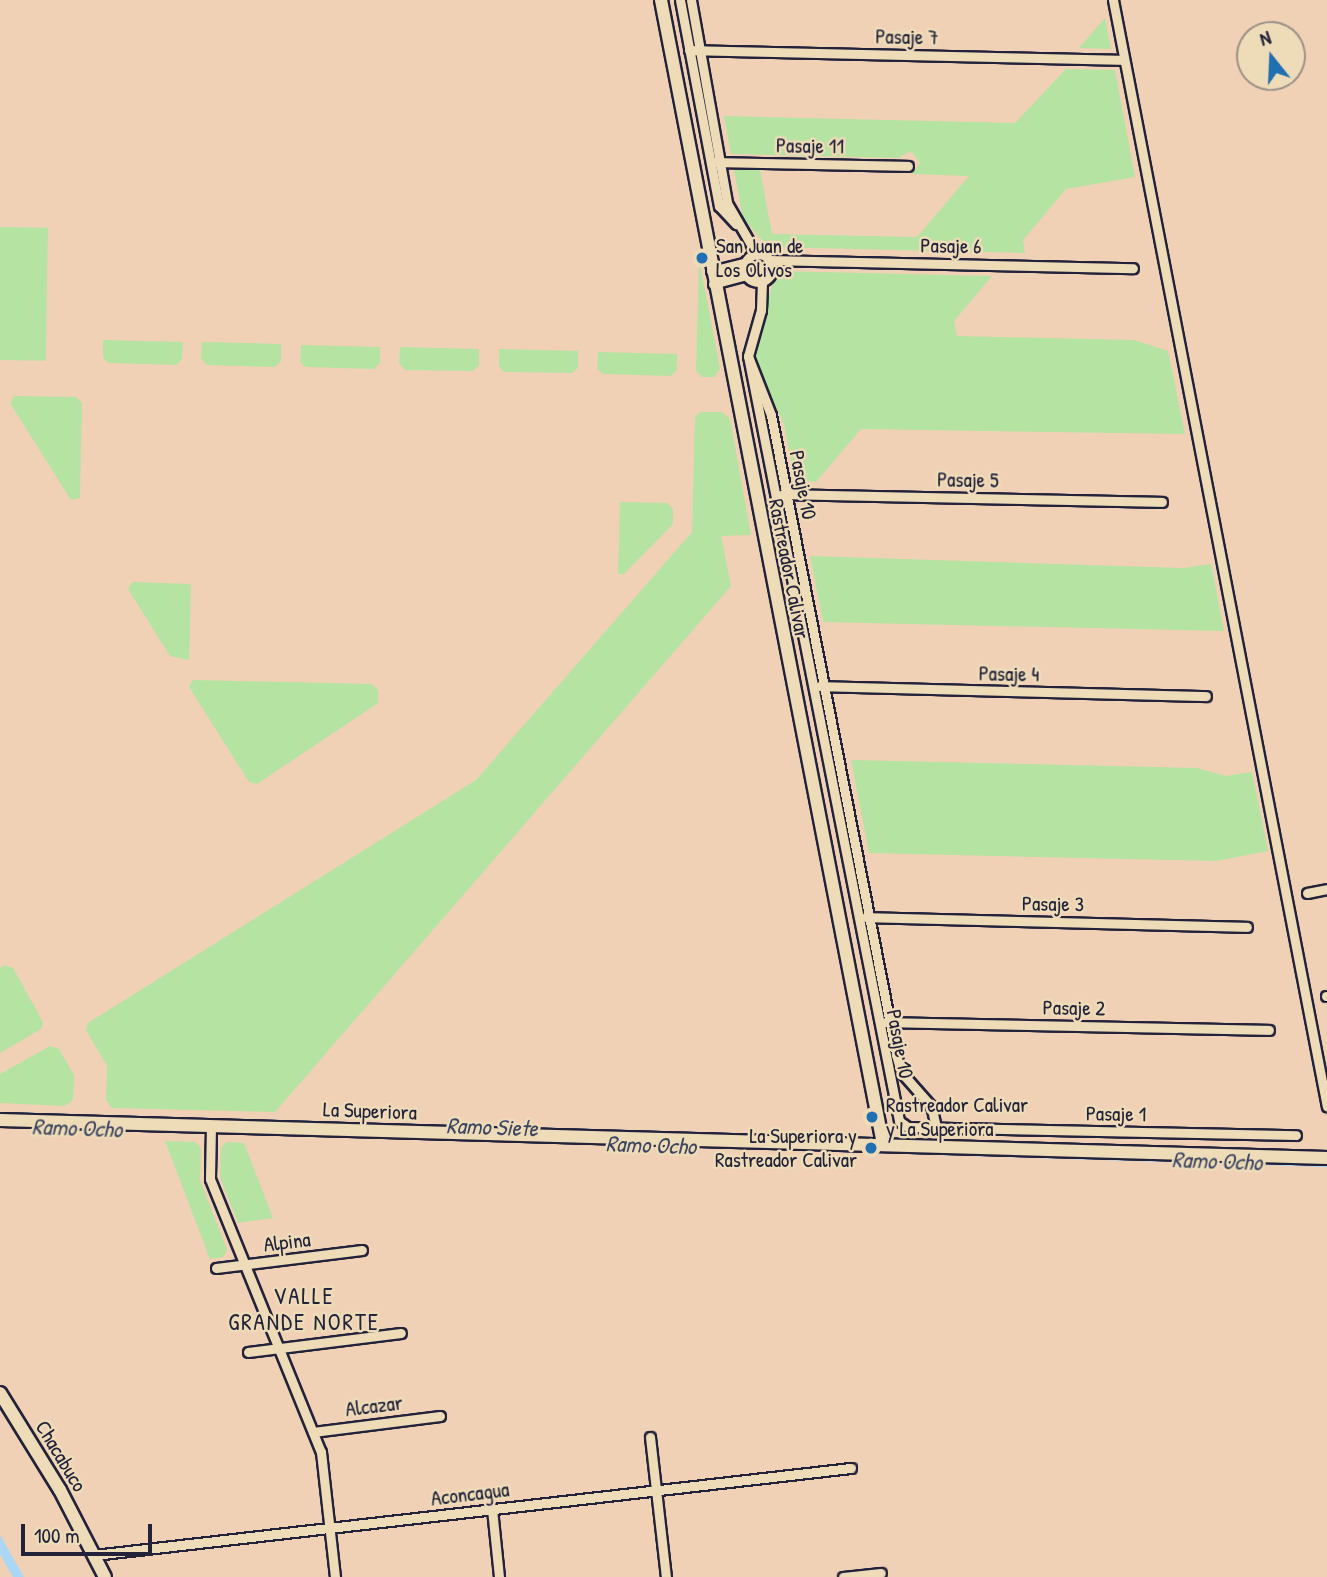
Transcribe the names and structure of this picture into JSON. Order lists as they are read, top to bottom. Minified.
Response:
{"streets":{"street":["Pasaje 7","Pasaje 11","Pasaje 6","Pasaje 5","Pasaje 10","Rastreador Calivar","Pasaje 4","Pasaje 3","Pasaje 2","La Superiora","Pasaje 1","Alpina","Alcazar","Chacabuco","Aconcagua"]},"crossings":[["Pasaje 6","Pasaje 10"],["Pasaje 5","Pasaje 10"],["Pasaje 10","Pasaje 4"],["Pasaje 10","Pasaje 3"],["Pasaje 10","Pasaje 2"],["Pasaje 10","Pasaje 1"],["Rastreador Calivar","La Superiora"],["Chacabuco","Aconcagua"]],"districts":["VALLE GRANDE NORTE"],"water":["Ramo Siete","Ramo Ocho"],"places":["San Juan de Los Olivos","Rastreador Calivar y La Superiora","La Superiora y Rastreador Calivar"],"scale_bar":"100 m","north":"top"}
